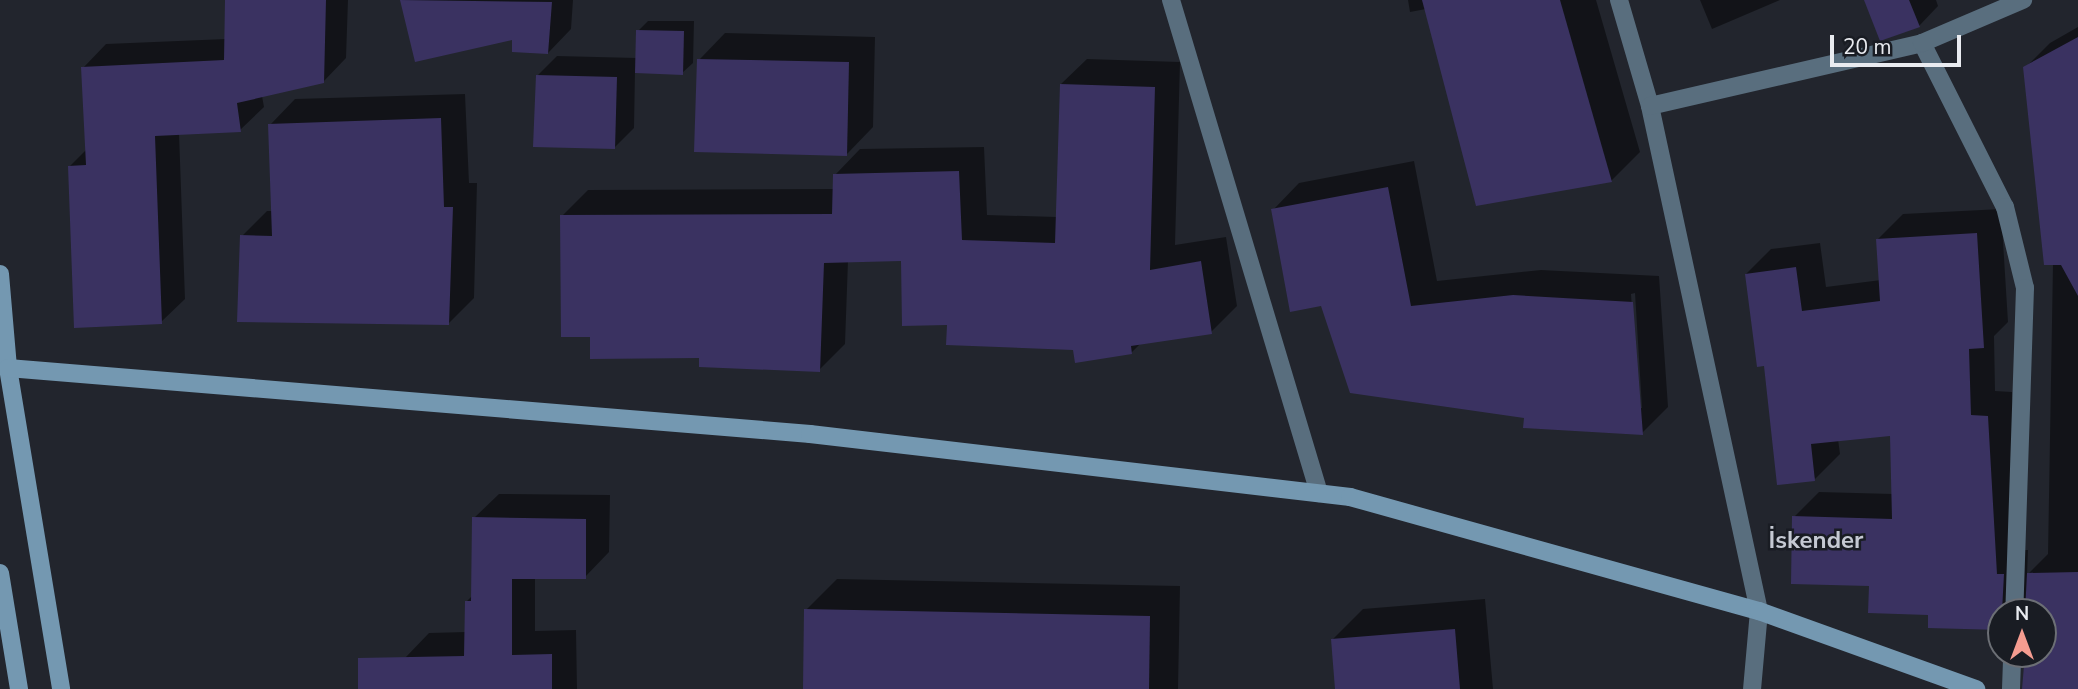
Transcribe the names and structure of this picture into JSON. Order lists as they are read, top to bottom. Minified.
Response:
{"districts":["İskender"],"scale_bar":"20 m","north":"top"}
